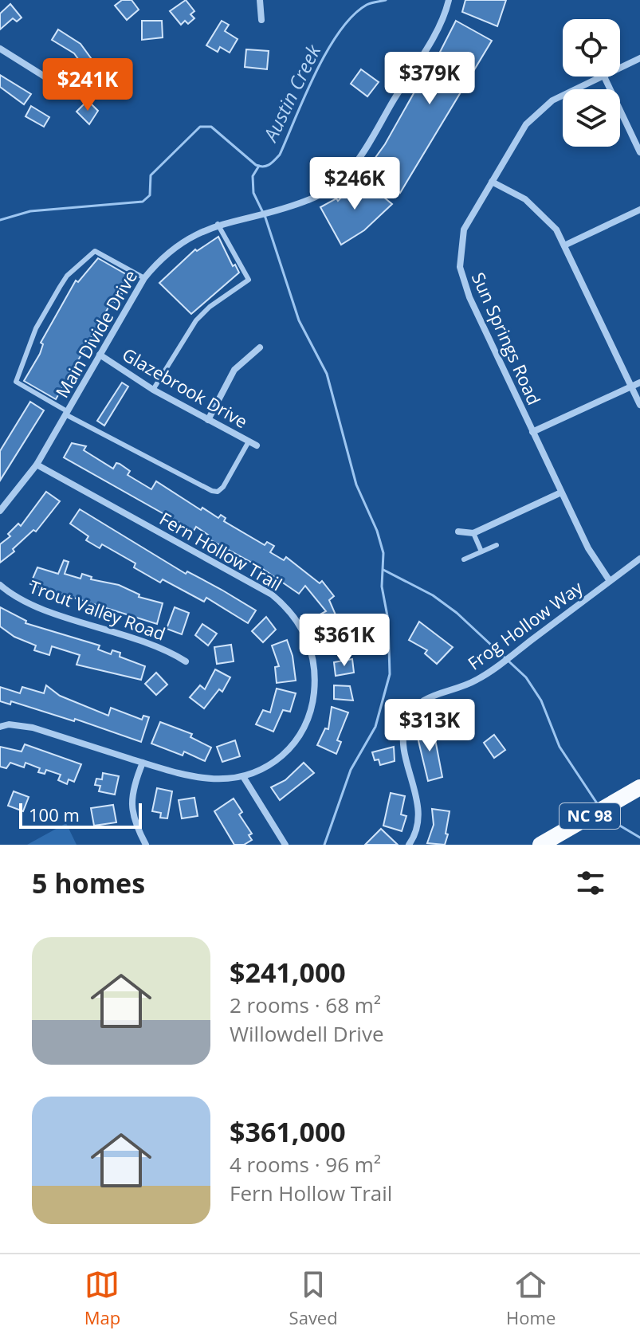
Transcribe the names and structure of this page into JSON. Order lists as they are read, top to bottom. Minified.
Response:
{"streets":{"highway":["NC 98"],"street":["Main Divide Drive","Sun Springs Road","Glazebrook Drive","Fern Hollow Trail","Trout Valley Road","Frog Hollow Way"]},"crossings":[["Main Divide Drive","Glazebrook Drive"],["Main Divide Drive","Fern Hollow Trail"],["Sun Springs Road","Frog Hollow Way"]],"water":["Austin Creek"],"scale_bar":"100 m","page":{"price":["$379K","$241K","$246K","$361K","$313K"],"scale":"100 m","heading":"5 homes","list":[{"name":"$241,000","note":"2 rooms · 68 m² · Willowdell Drive"},{"name":"$361,000","note":"4 rooms · 96 m² · Fern Hollow Trail"}],"tabs":["Map","Saved","Home"]}}
